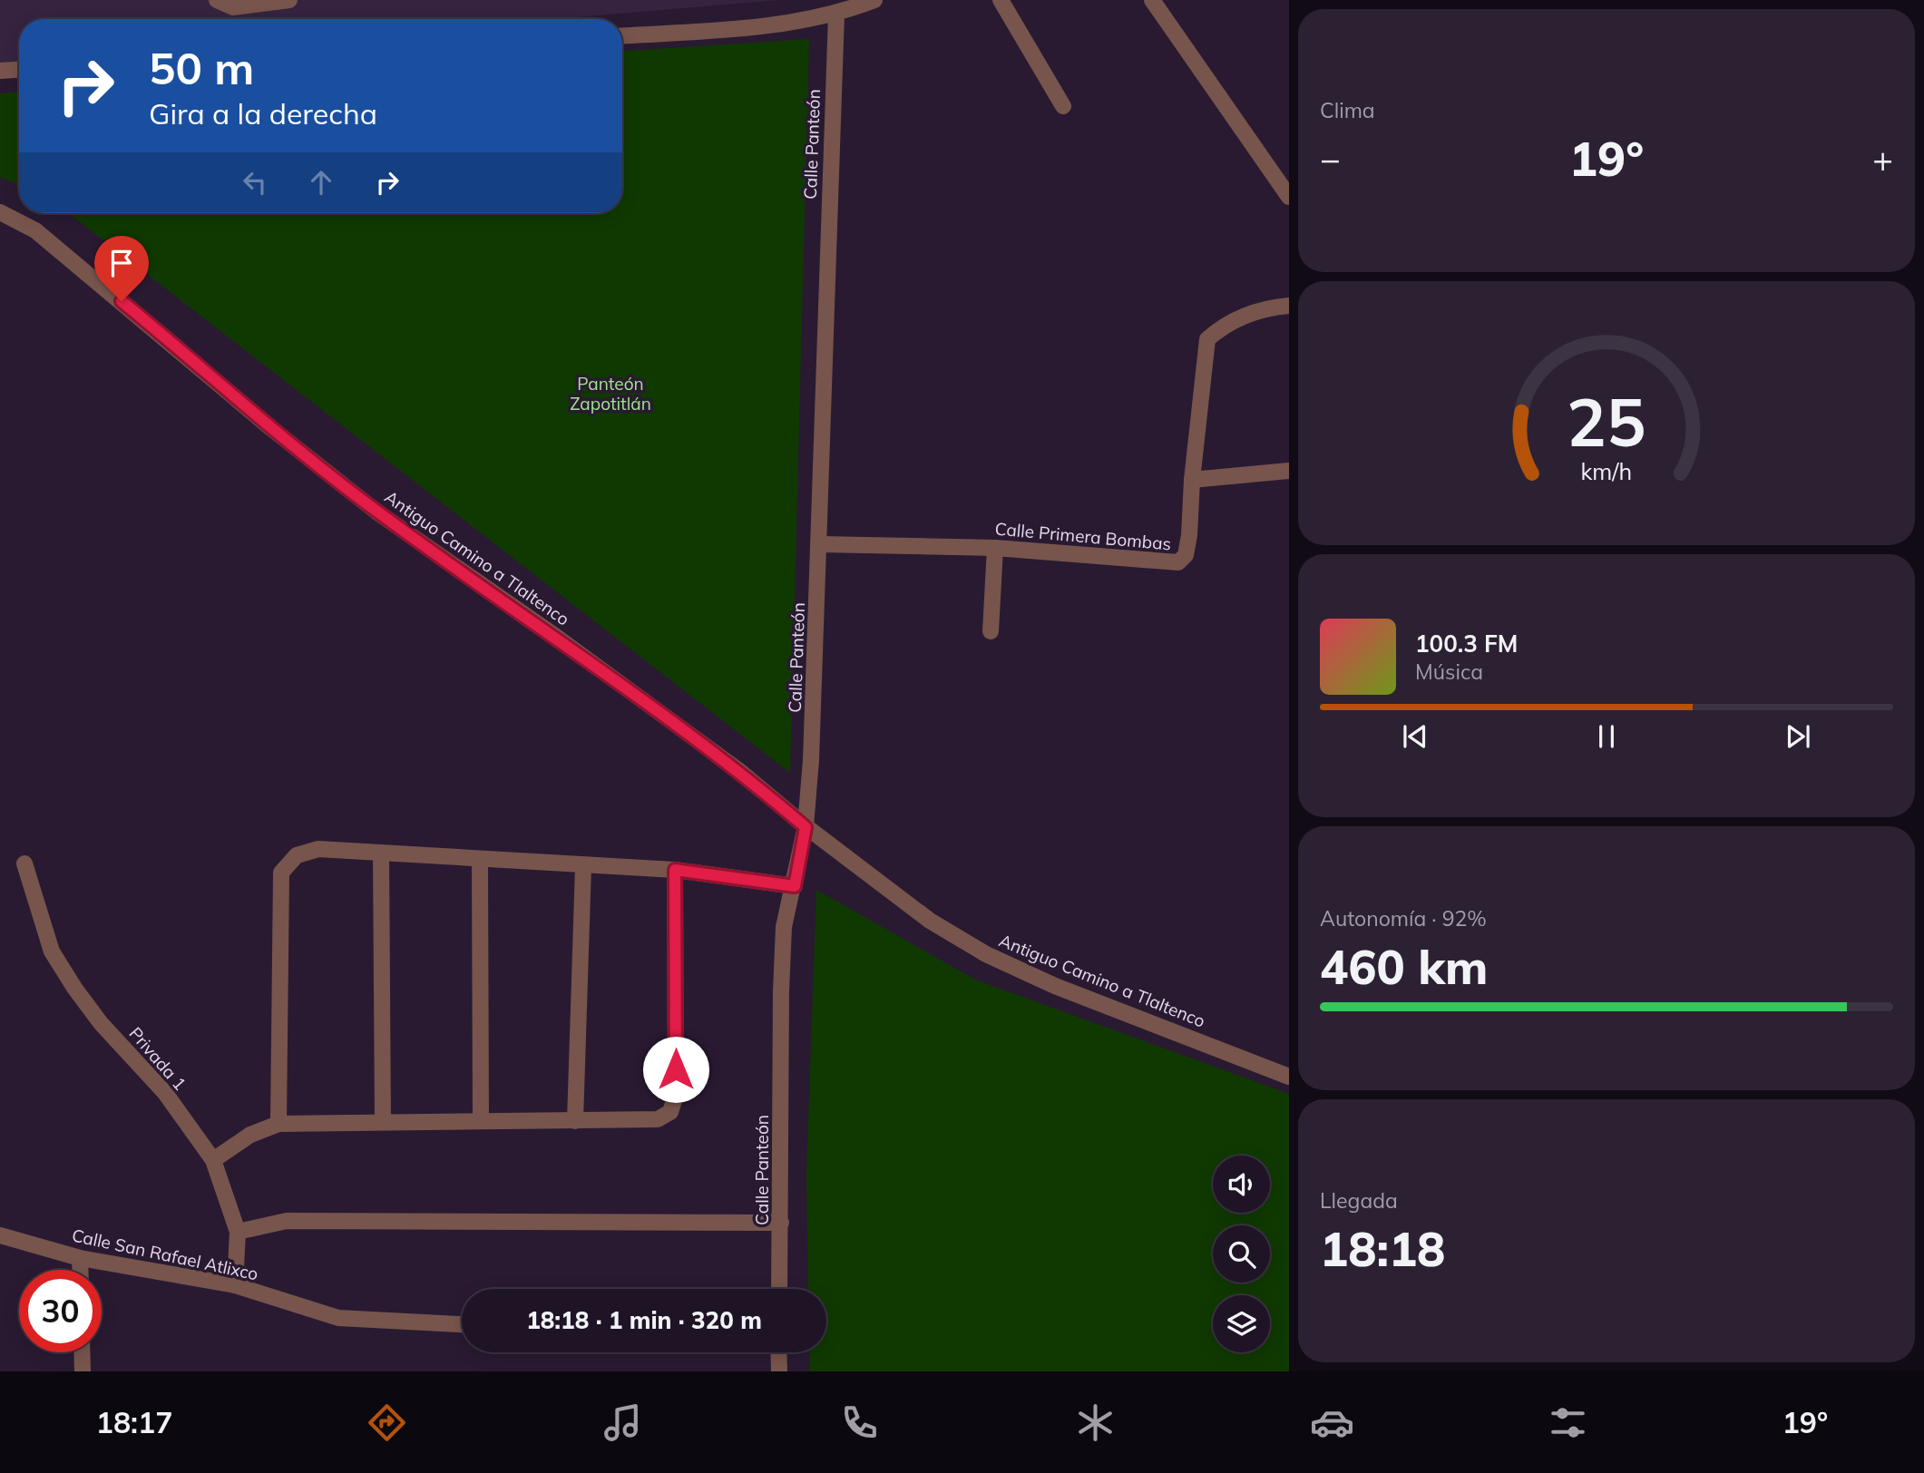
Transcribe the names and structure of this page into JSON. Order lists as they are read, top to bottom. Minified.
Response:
{"streets":{"street":["Calle Panteón","Calle Primera Bombas","Antiguo Camino a Tlaltenco","Privada 1","Calle San Rafael Atlixco"]},"crossings":[["Calle Panteón","Calle Primera Bombas"],["Calle Panteón","Antiguo Camino a Tlaltenco"],["Privada 1","Calle San Rafael Atlixco"]],"parks":["Panteón Zapotitlán"],"page":{"tile":["Clima",["Autonomía · 92%","460 km"],["Llegada","18:18"]],"turn":["50 m","Gira a la derecha"],"heat":["−","19°","+"],"song":["100.3 FM","Música"],"limit":"30","trip":"18:18 · 1 min · 320 m","tabs":["18:17","19°"],"gauge":["25","km/h"]}}
